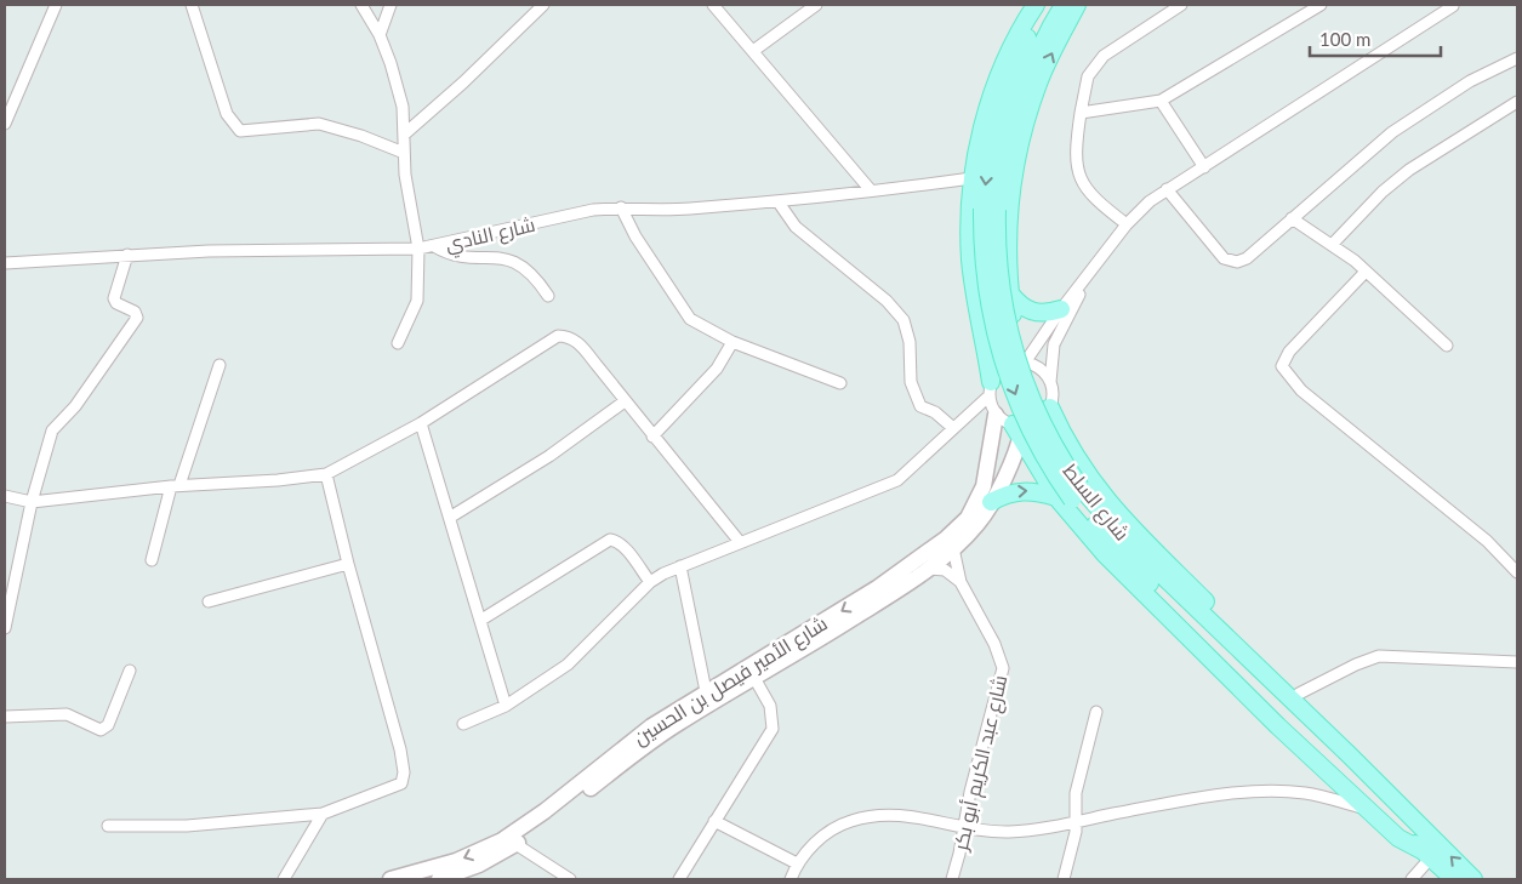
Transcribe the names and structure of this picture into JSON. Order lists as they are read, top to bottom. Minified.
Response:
{"streets":{"main road":["شارع السلط"],"street":["شارع النادي","شارع الأمير فيصل بن الحسين","شارع عبد الكريم أبو بكر"]},"crossings":[["شارع الأمير فيصل بن الحسين","شارع عبد الكريم أبو بكر"]],"scale_bar":"100 m"}
